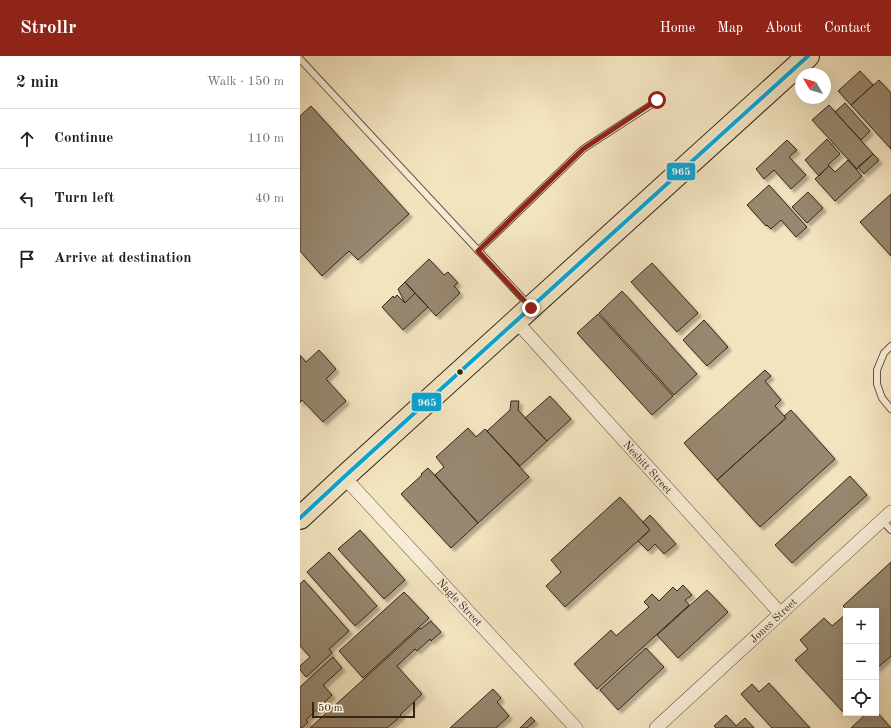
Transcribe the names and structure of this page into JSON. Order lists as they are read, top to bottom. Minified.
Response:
{"streets":{"street":["Nesbitt Street","Nagle Street","Jones Street"]},"crossings":[["Nesbitt Street","Jones Street"]],"lines":["transit line 965"],"scale_bar":"50 m","north":"top left","page":{"header":"Strollr","nav":["Home","Map","About","Contact"],"heading":["2 min","Walk · 150 m"],"list":[["Continue","110 m"],["Turn left","40 m"],"Arrive at destination"],"map_buttons":["+","−"],"scale":"50 m"}}
